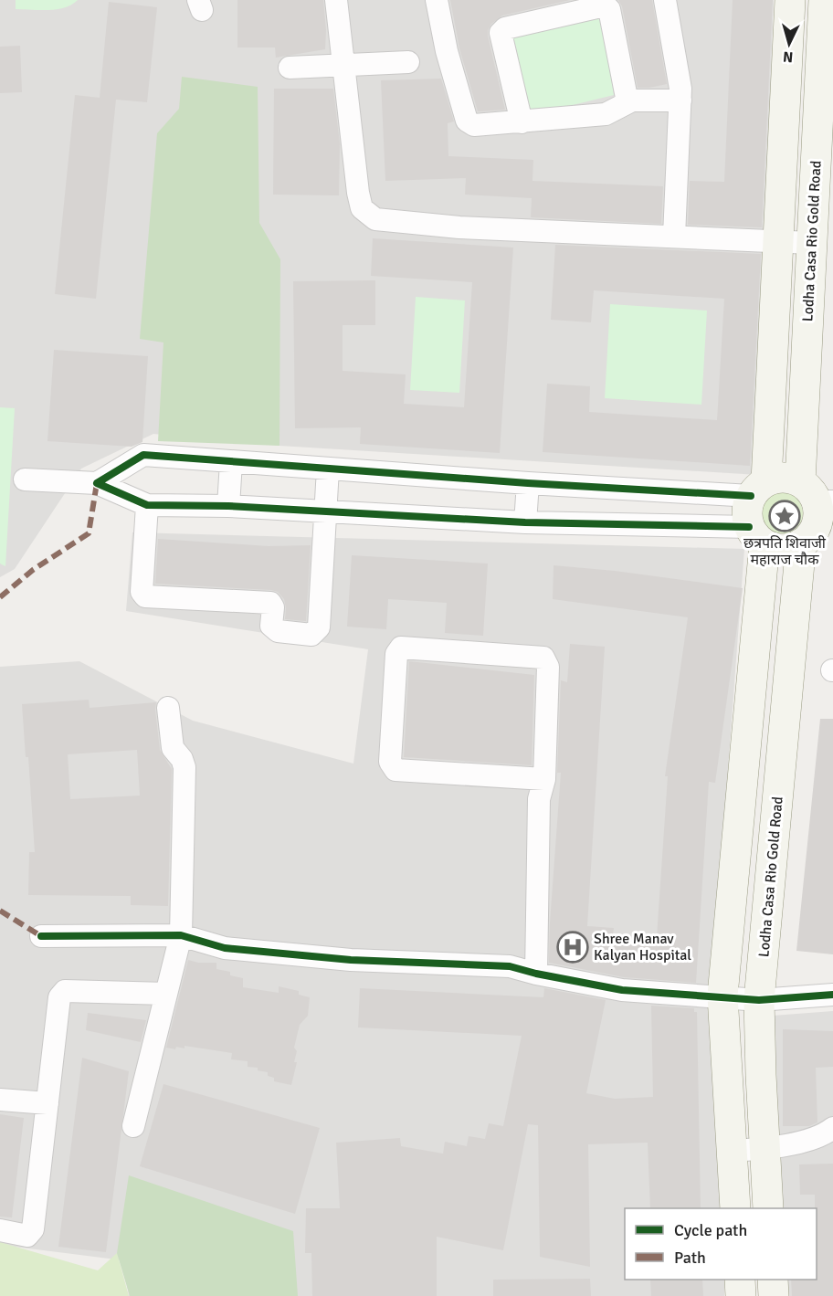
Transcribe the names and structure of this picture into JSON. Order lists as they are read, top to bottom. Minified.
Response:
{"streets":{"street":["Lodha Casa Rio Gold Road"]},"places":{"place":["छत्रपति शिवाजी महाराज चौक"],"hospital":["Shree Manav Kalyan Hospital"]},"legend":["Cycle path","Path"],"north":"bottom"}
